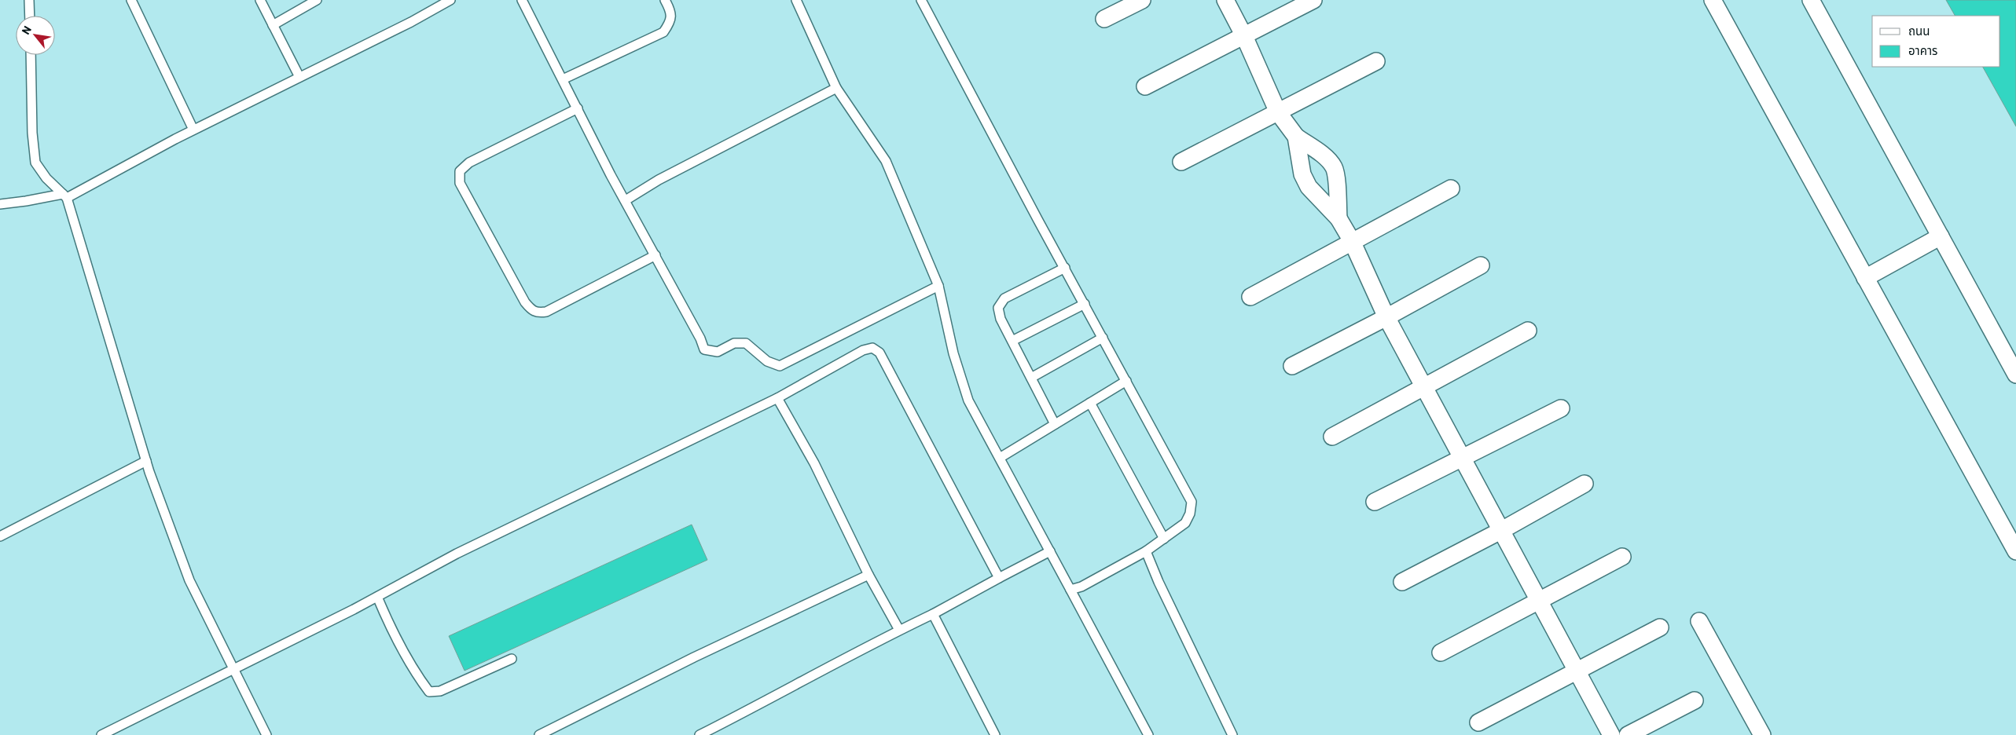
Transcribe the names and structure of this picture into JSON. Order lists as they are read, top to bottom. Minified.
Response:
{"legend":["ถนน","อาคาร"],"north":"top left"}
